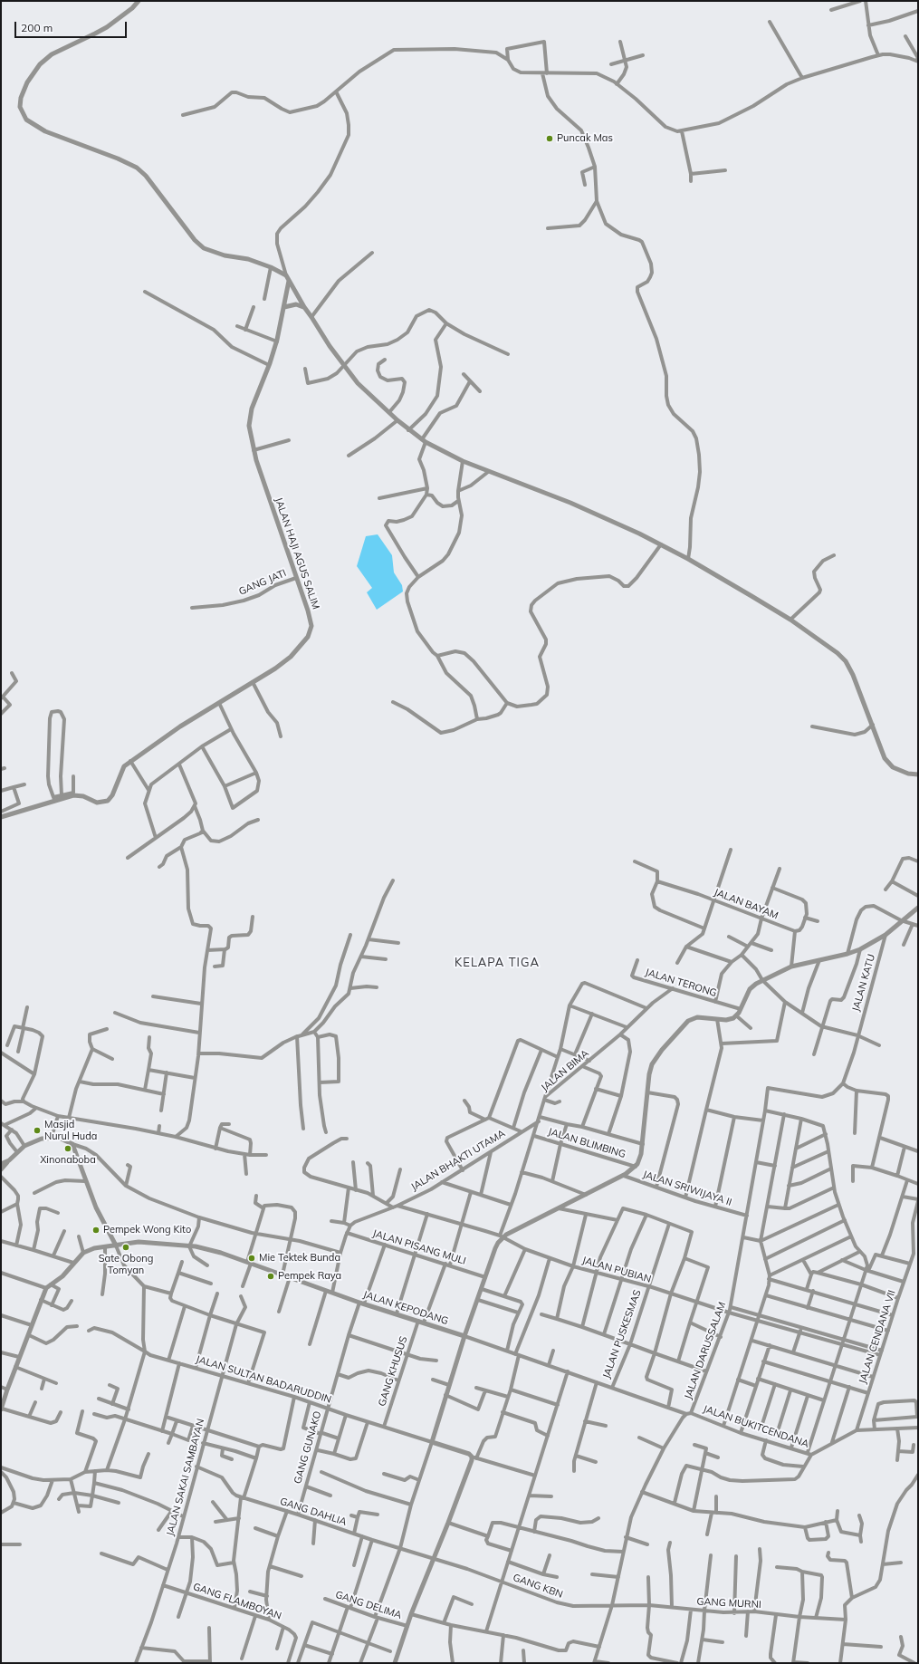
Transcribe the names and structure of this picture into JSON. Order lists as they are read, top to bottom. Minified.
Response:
{"streets":{"street":["JALAN HAJI AGUS SALIM","GANG JATI","JALAN BAYAM","JALAN TERONG","JALAN KATU","JALAN BIMA","JALAN BLIMBING","JALAN BHAKTI UTAMA","JALAN SRIWIJAYA II","JALAN PISANG MULI","JALAN PUBIAN","JALAN KEPODANG","JALAN PUSKESMAS","JALAN CENDANA VII","JALAN DARUSSALAM","GANG KHUSUS","JALAN SULTAN BADARUDDIN","JALAN BUKITCENDANA","GANG GUNAKO","JALAN SAKAI SAMBAYAN","GANG DAHLIA","GANG KBN","GANG FLAMBOYAN","GANG MURNI","GANG DELIMA"]},"crossings":[["JALAN HAJI AGUS SALIM","GANG JATI"],["JALAN TERONG","JALAN BIMA"],["JALAN KATU","JALAN DARUSSALAM"],["JALAN BIMA","JALAN BLIMBING"],["JALAN BIMA","JALAN BHAKTI UTAMA"],["JALAN BIMA","JALAN PUBIAN"],["JALAN BHAKTI UTAMA","JALAN PUBIAN"],["JALAN SRIWIJAYA II","JALAN DARUSSALAM"],["JALAN PISANG MULI","GANG GUNAKO"],["JALAN PUBIAN","JALAN PUSKESMAS"],["JALAN PUBIAN","JALAN DARUSSALAM"],["JALAN KEPODANG","JALAN PUSKESMAS"],["JALAN KEPODANG","JALAN DARUSSALAM"],["JALAN KEPODANG","GANG KHUSUS"],["JALAN KEPODANG","JALAN BUKITCENDANA"],["JALAN KEPODANG","GANG GUNAKO"],["JALAN CENDANA VII","JALAN BUKITCENDANA"],["JALAN DARUSSALAM","JALAN BUKITCENDANA"],["JALAN DARUSSALAM","GANG KBN"],["JALAN DARUSSALAM","GANG MURNI"],["GANG KHUSUS","JALAN SULTAN BADARUDDIN"],["JALAN SULTAN BADARUDDIN","GANG GUNAKO"],["JALAN SULTAN BADARUDDIN","JALAN SAKAI SAMBAYAN"],["GANG GUNAKO","GANG DAHLIA"],["JALAN SAKAI SAMBAYAN","GANG DAHLIA"],["JALAN SAKAI SAMBAYAN","GANG FLAMBOYAN"],["GANG DAHLIA","GANG KBN"],["GANG KBN","GANG MURNI"]],"districts":["KELAPA TIGA"],"places":["Puncak Mas","Masjid Nurul Huda","Xinonaboba","Pempek Wong Kito","Sate Obong Tomyan","Mie Tektek Bunda","Pempek Raya"],"scale_bar":"200 m"}
